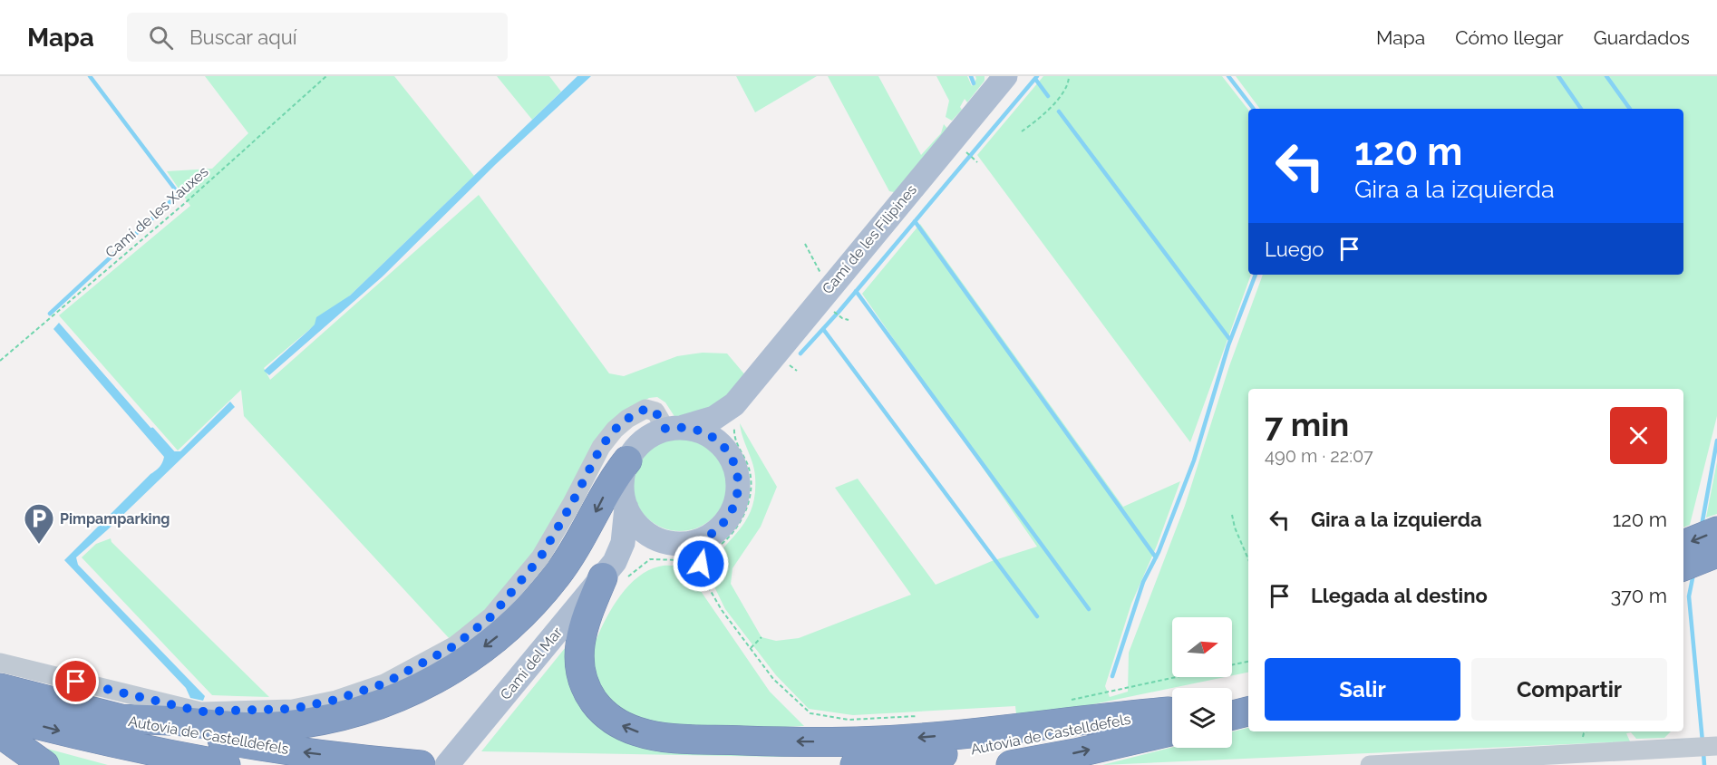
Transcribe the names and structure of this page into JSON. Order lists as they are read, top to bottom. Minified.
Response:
{"streets":{"highway":["Autovia de Castelldefels"],"main road":["Camí de les Filipines","Camí del Mar"],"path":["Camí de les Xauxes"]},"places":{"parking":["Pimpamparking"]},"north":"right","page":{"header":"Mapa","search":"Buscar aquí","nav":["Mapa","Cómo llegar","Guardados"],"turn":["120 m","Gira a la izquierda"],"then":"Luego","heading":["7 min","490 m · 22:07"],"list":[{"name":"Gira a la izquierda","value":"120 m"},{"name":"Llegada al destino","value":"370 m"}],"buttons":["Salir","Compartir"]}}
